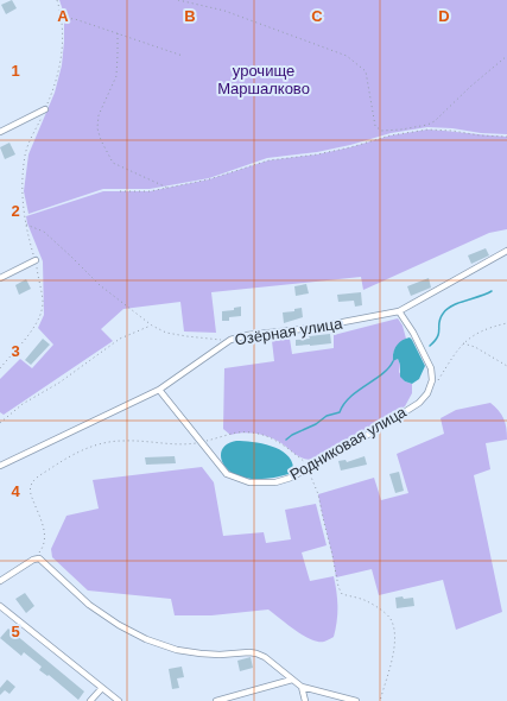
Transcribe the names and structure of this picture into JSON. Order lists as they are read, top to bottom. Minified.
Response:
{"streets":{"street":["Озёрная улица","Родниковая улица"]},"crossings":[["Озёрная улица","Родниковая улица"]],"parks":["урочище Маршалково"],"grid":{"columns":["A","B","C","D"],"rows":["1","2","3","4","5"]}}
